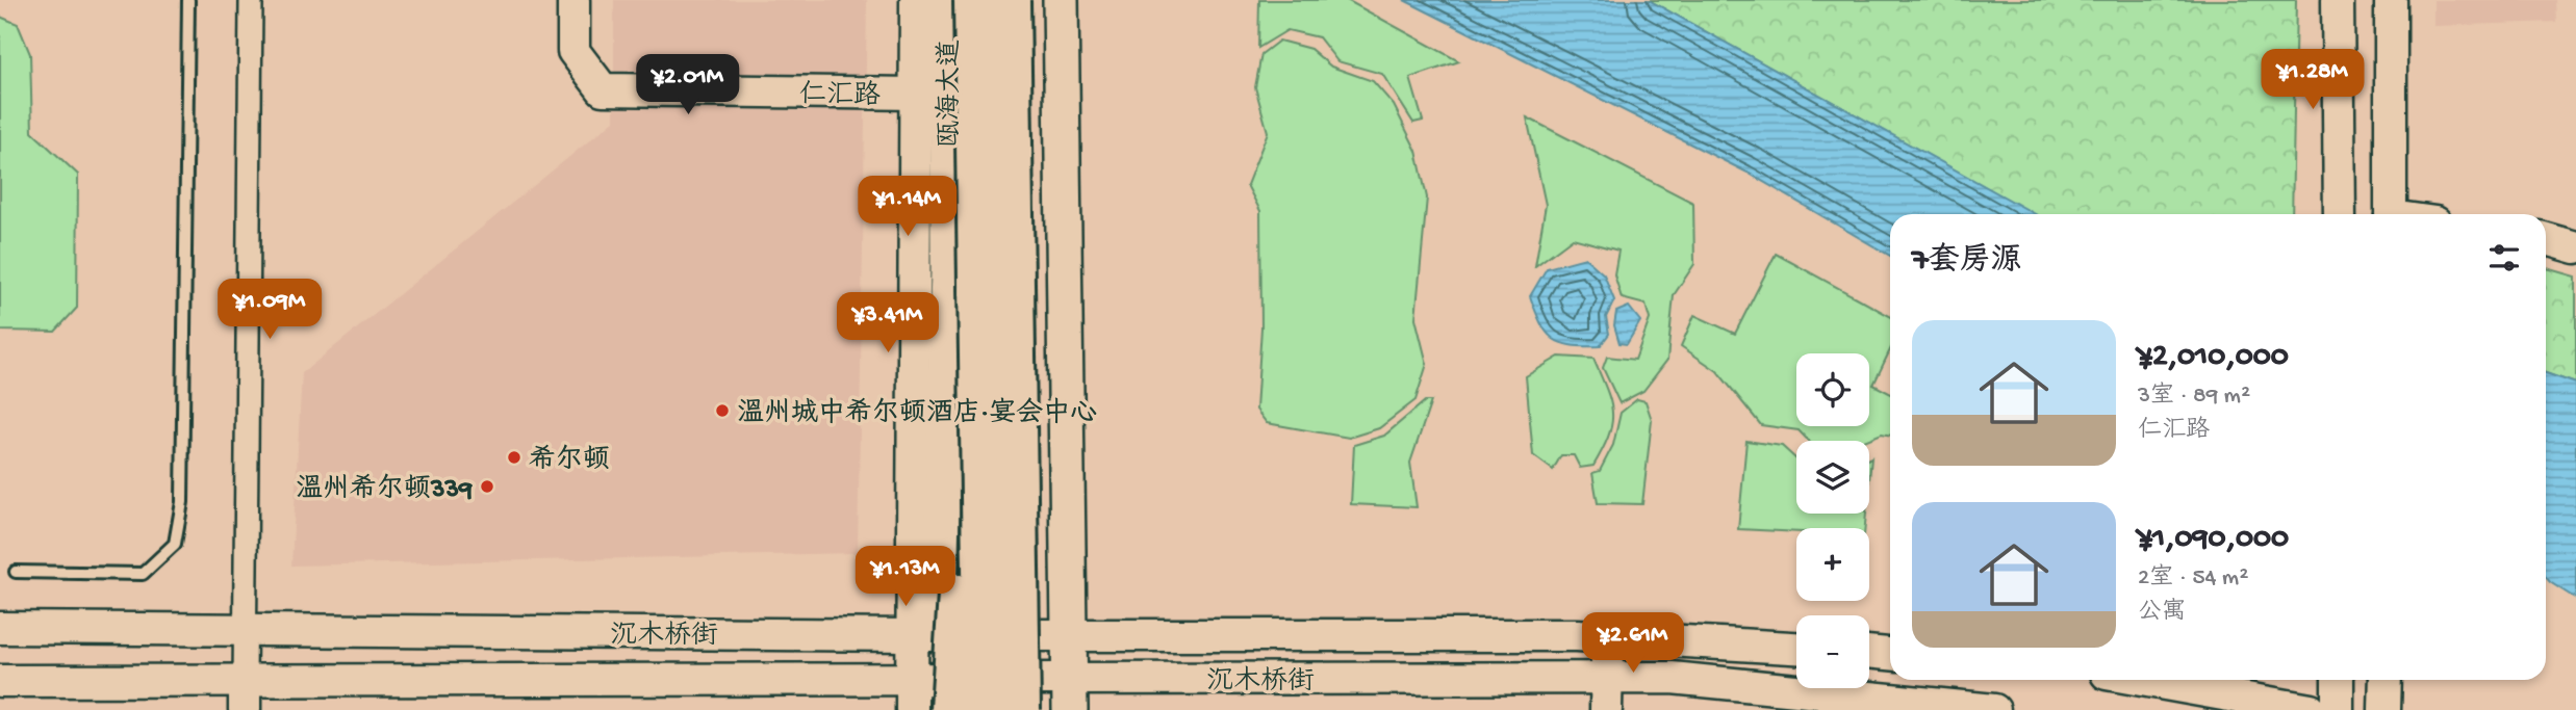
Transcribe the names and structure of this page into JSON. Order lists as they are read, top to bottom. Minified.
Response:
{"streets":{"highway":["瓯海大道"],"street":["仁汇路","沉木桥街"]},"crossings":[["瓯海大道","沉木桥街"]],"places":["温州城中希尔顿酒店·宴会中心","希尔顿","温州希尔顿339"],"page":{"price":["¥1.28M","¥2.01M","¥1.14M","¥1.09M","¥3.41M","¥1.13M","¥2.61M"],"heading":"7套房源","list":[{"name":"¥2,010,000","note":"3室 · 89 m² · 仁汇路"},{"name":"¥1,090,000","note":"2室 · 54 m² · 公寓"}],"map_buttons":["+","−"]}}
